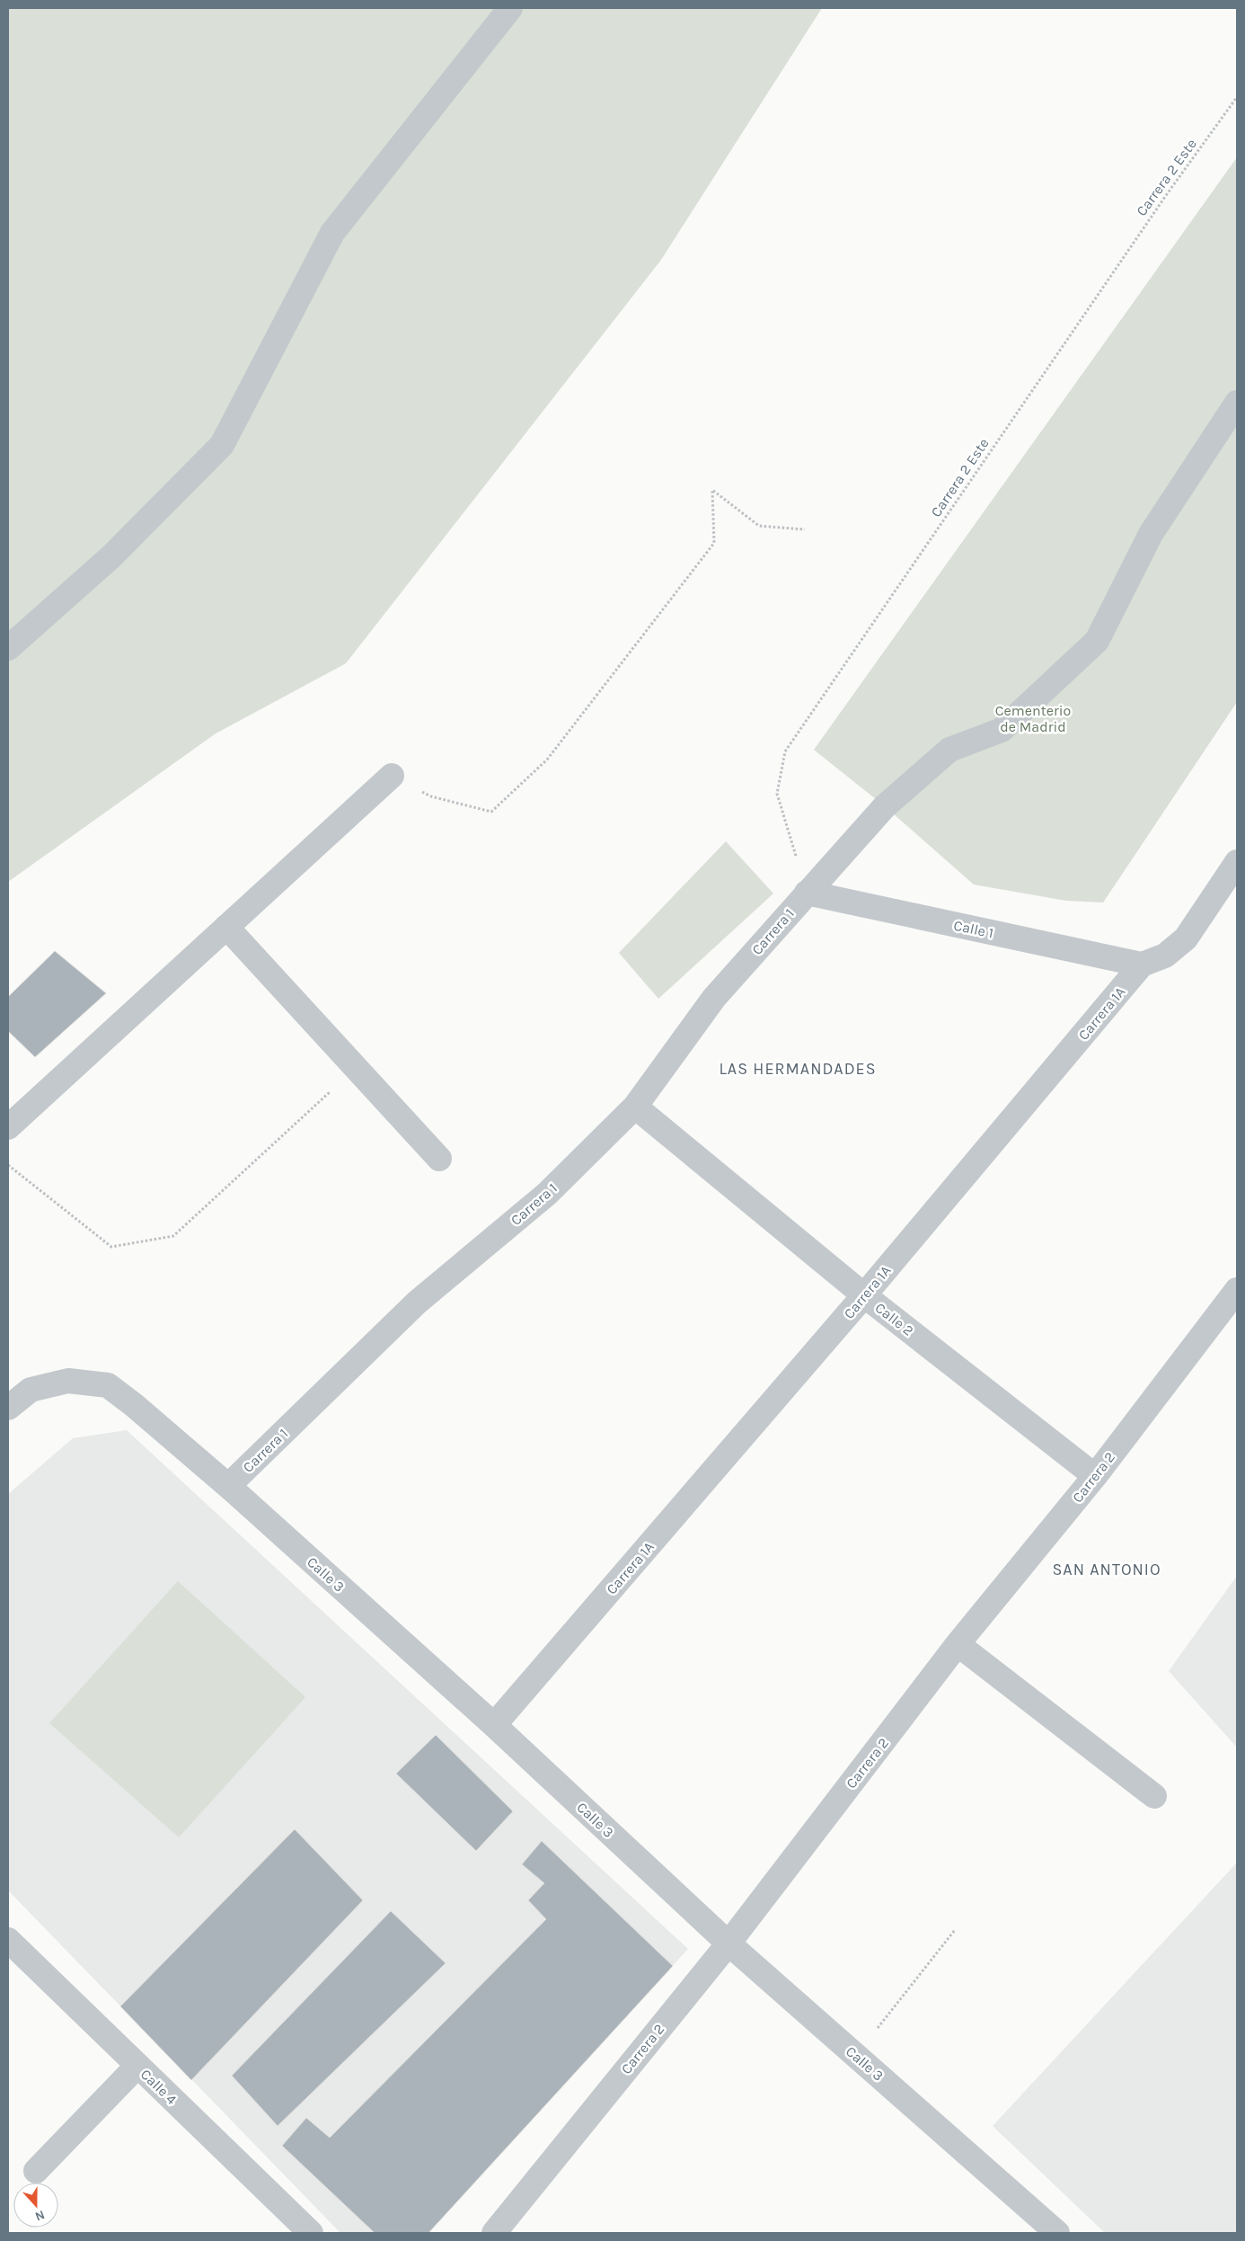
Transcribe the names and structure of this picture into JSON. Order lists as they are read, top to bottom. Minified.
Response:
{"streets":{"street":["Calle 1","Carrera 1","Carrera 1A","Calle 2","Carrera 2","Calle 3","Calle 4"],"path":["Carrera 2 Este"]},"crossings":[["Carrera 2 Este","Calle 1"],["Carrera 2 Este","Carrera 1"],["Calle 1","Carrera 1"],["Calle 1","Carrera 1A"],["Carrera 1","Calle 2"],["Carrera 1","Calle 3"],["Carrera 1A","Calle 2"],["Carrera 1A","Calle 3"],["Calle 2","Carrera 2"],["Carrera 2","Calle 3"]],"districts":["LAS HERMANDADES","SAN ANTONIO"],"parks":["Cementerio de Madrid"],"north":"bottom"}
